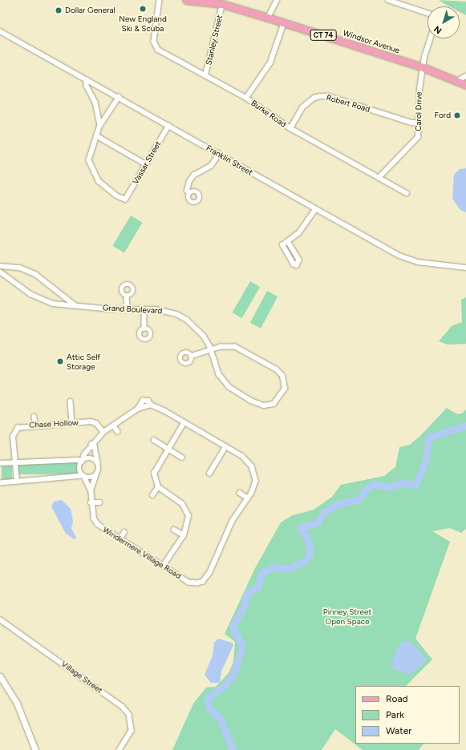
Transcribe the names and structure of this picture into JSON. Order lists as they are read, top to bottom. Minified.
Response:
{"streets":{"main road":["CT 74","Windsor Avenue"],"street":["Stanley Street","Robert Road","Carol Drive","Burke Road","Franklin Street","Vassar Street","Grand Boulevard","Chase Hollow","Windermere Village Road","Village Street"]},"crossings":[["Stanley Street","Windsor Avenue"],["Stanley Street","Burke Road"],["Windsor Avenue","Carol Drive"],["Robert Road","Carol Drive"],["Robert Road","Burke Road"],["Carol Drive","Burke Road"],["Franklin Street","Vassar Street"],["Chase Hollow","Windermere Village Road"]],"parks":["Pinney Street Open Space"],"places":["New England Ski & Scuba","Dollar General","Ford","Attic Self Storage"],"legend":["Road","Park","Water"],"north":"bottom left"}
